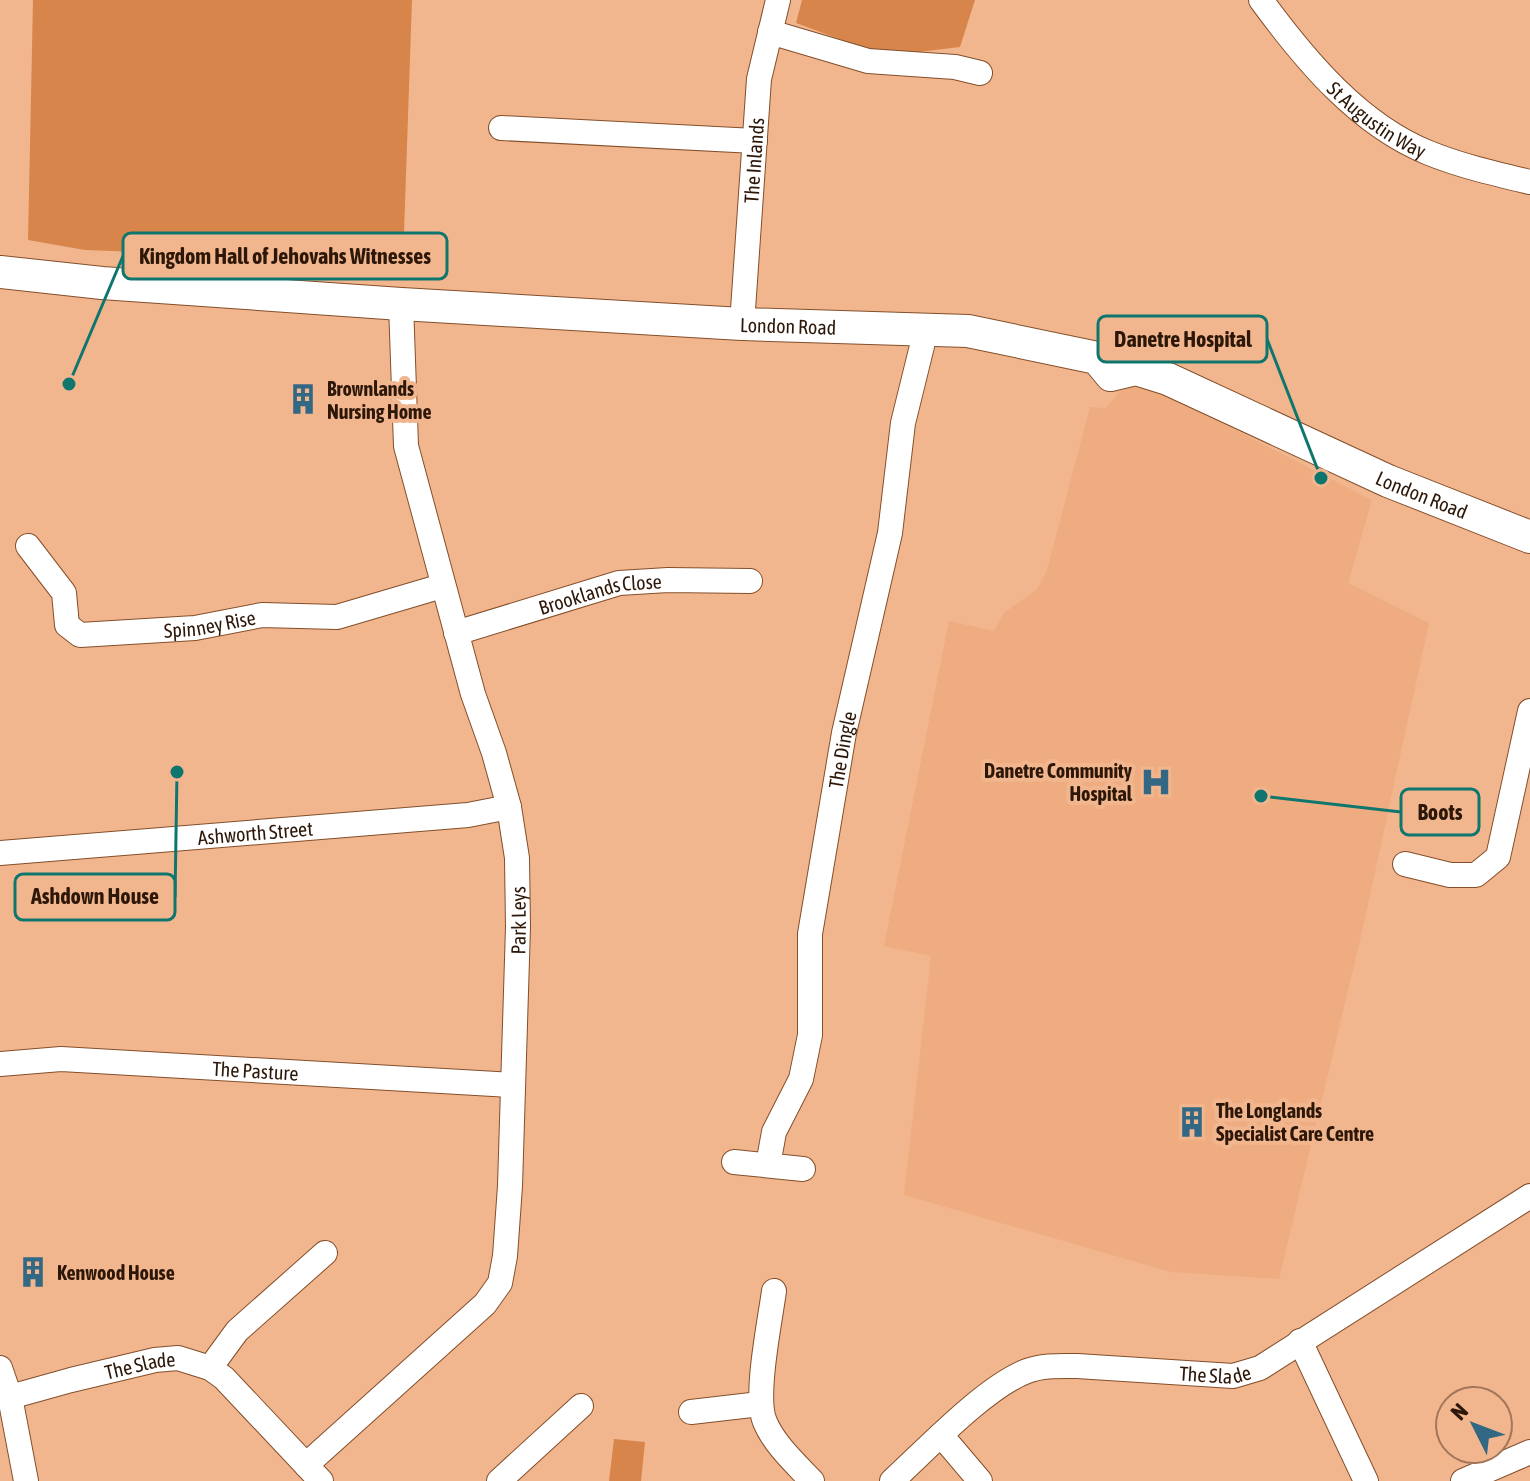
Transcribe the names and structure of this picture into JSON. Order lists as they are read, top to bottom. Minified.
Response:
{"streets":{"main road":["London Road"],"street":["St Augustin Way","The Inlands","Brooklands Close","Spinney Rise","The Dingle","Ashworth Street","Park Leys","The Pasture","The Slade"]},"crossings":[["The Inlands","London Road"],["London Road","The Dingle"],["London Road","Park Leys"],["Brooklands Close","Park Leys"],["Spinney Rise","Park Leys"],["Ashworth Street","Park Leys"],["Park Leys","The Pasture"],["Park Leys","The Slade"]],"places":{"other":["Kingdom Hall of Jehovahs Witnesses","Danetre Hospital","Ashdown House","Boots"],"building":["Brownlands Nursing Home","The Longlands Specialist Care Centre","Kenwood House"],"hospital":["Danetre Community Hospital"]},"north":"top left"}
